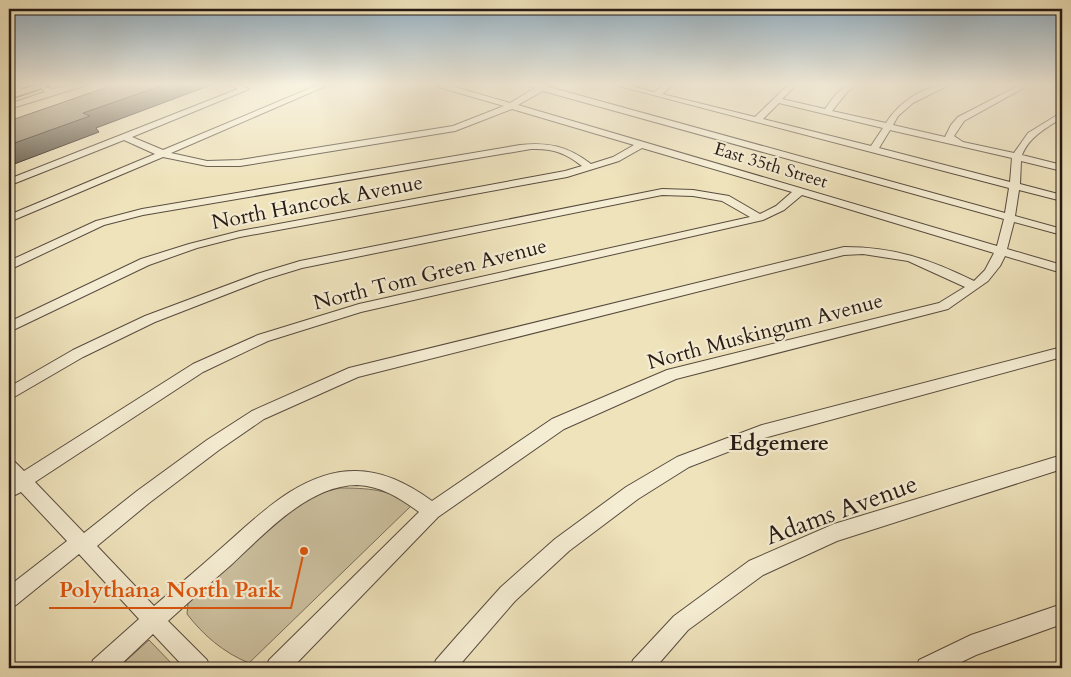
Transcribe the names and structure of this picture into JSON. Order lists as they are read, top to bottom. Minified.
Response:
{"streets":{"street":["East 35th Street","North Hancock Avenue","North Tom Green Avenue","North Muskingum Avenue","Adams Avenue"]},"crossings":[["East 35th Street","North Hancock Avenue"],["East 35th Street","North Tom Green Avenue"],["East 35th Street","North Muskingum Avenue"]],"districts":["Edgemere"],"places":["Polythana North Park"]}
